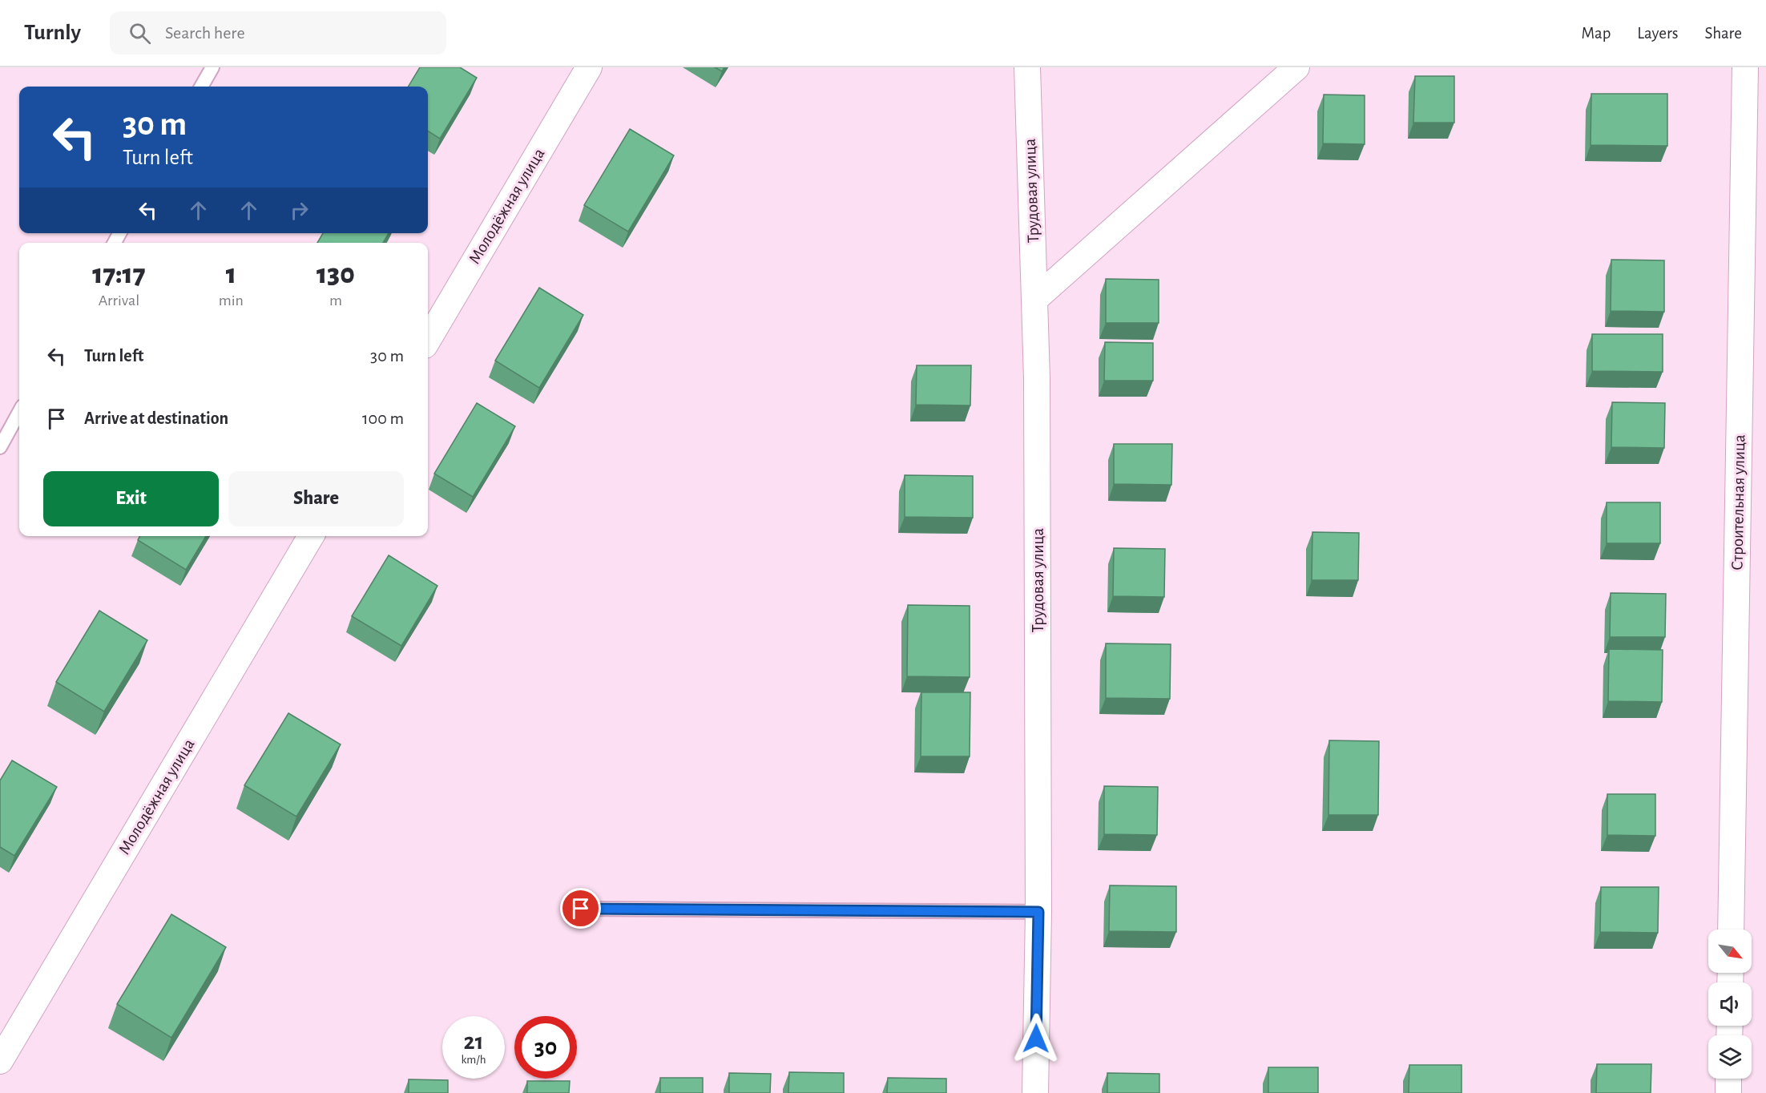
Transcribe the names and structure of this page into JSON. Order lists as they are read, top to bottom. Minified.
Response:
{"streets":{"street":["Трудовая улица","Молодёжная улица","Строительная улица"]},"north":"bottom right","page":{"header":"Turnly","search":"Search here","nav":["Map","Layers","Share"],"turn":["30 m","Turn left"],"eta":["17:17","Arrival","1","min","130","m"],"list":[{"name":"Turn left","value":"30 m"},{"name":"Arrive at destination","value":"100 m"}],"buttons":["Exit","Share"],"speed":"21 km/h","limit":"30"}}
